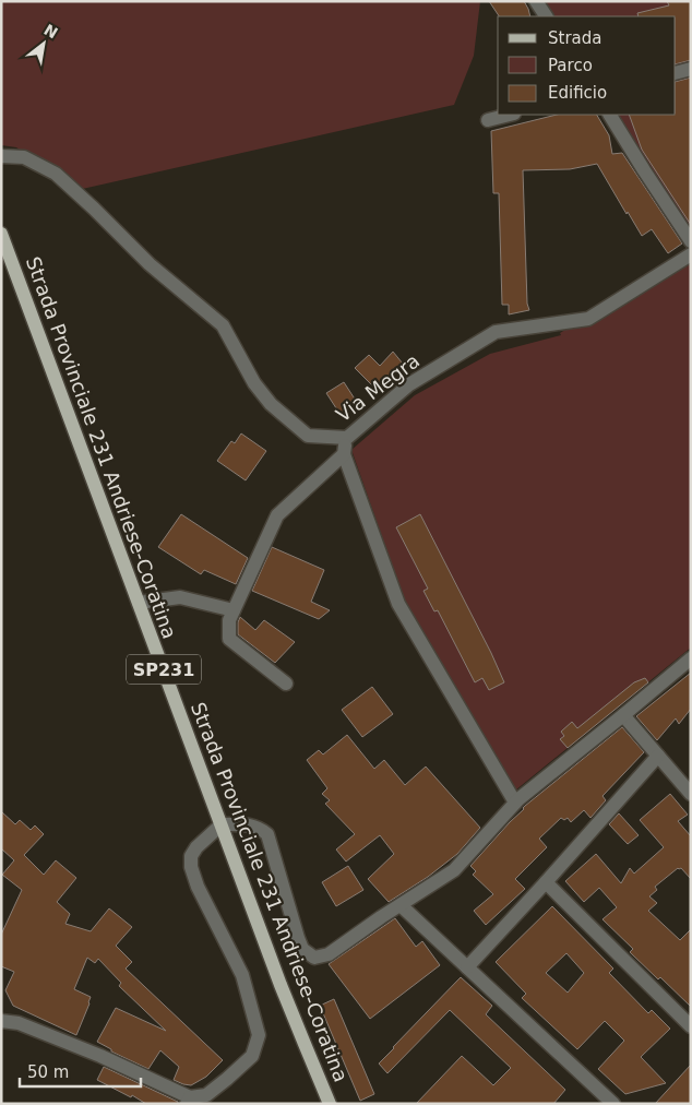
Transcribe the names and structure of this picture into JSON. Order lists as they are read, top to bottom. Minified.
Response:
{"streets":{"main road":["Strada Provinciale 231 Andriese-Coratina","SP231"],"street":["Via Megra"]},"legend":["Strada","Parco","Edificio"],"scale_bar":"50 m","north":"top right"}
